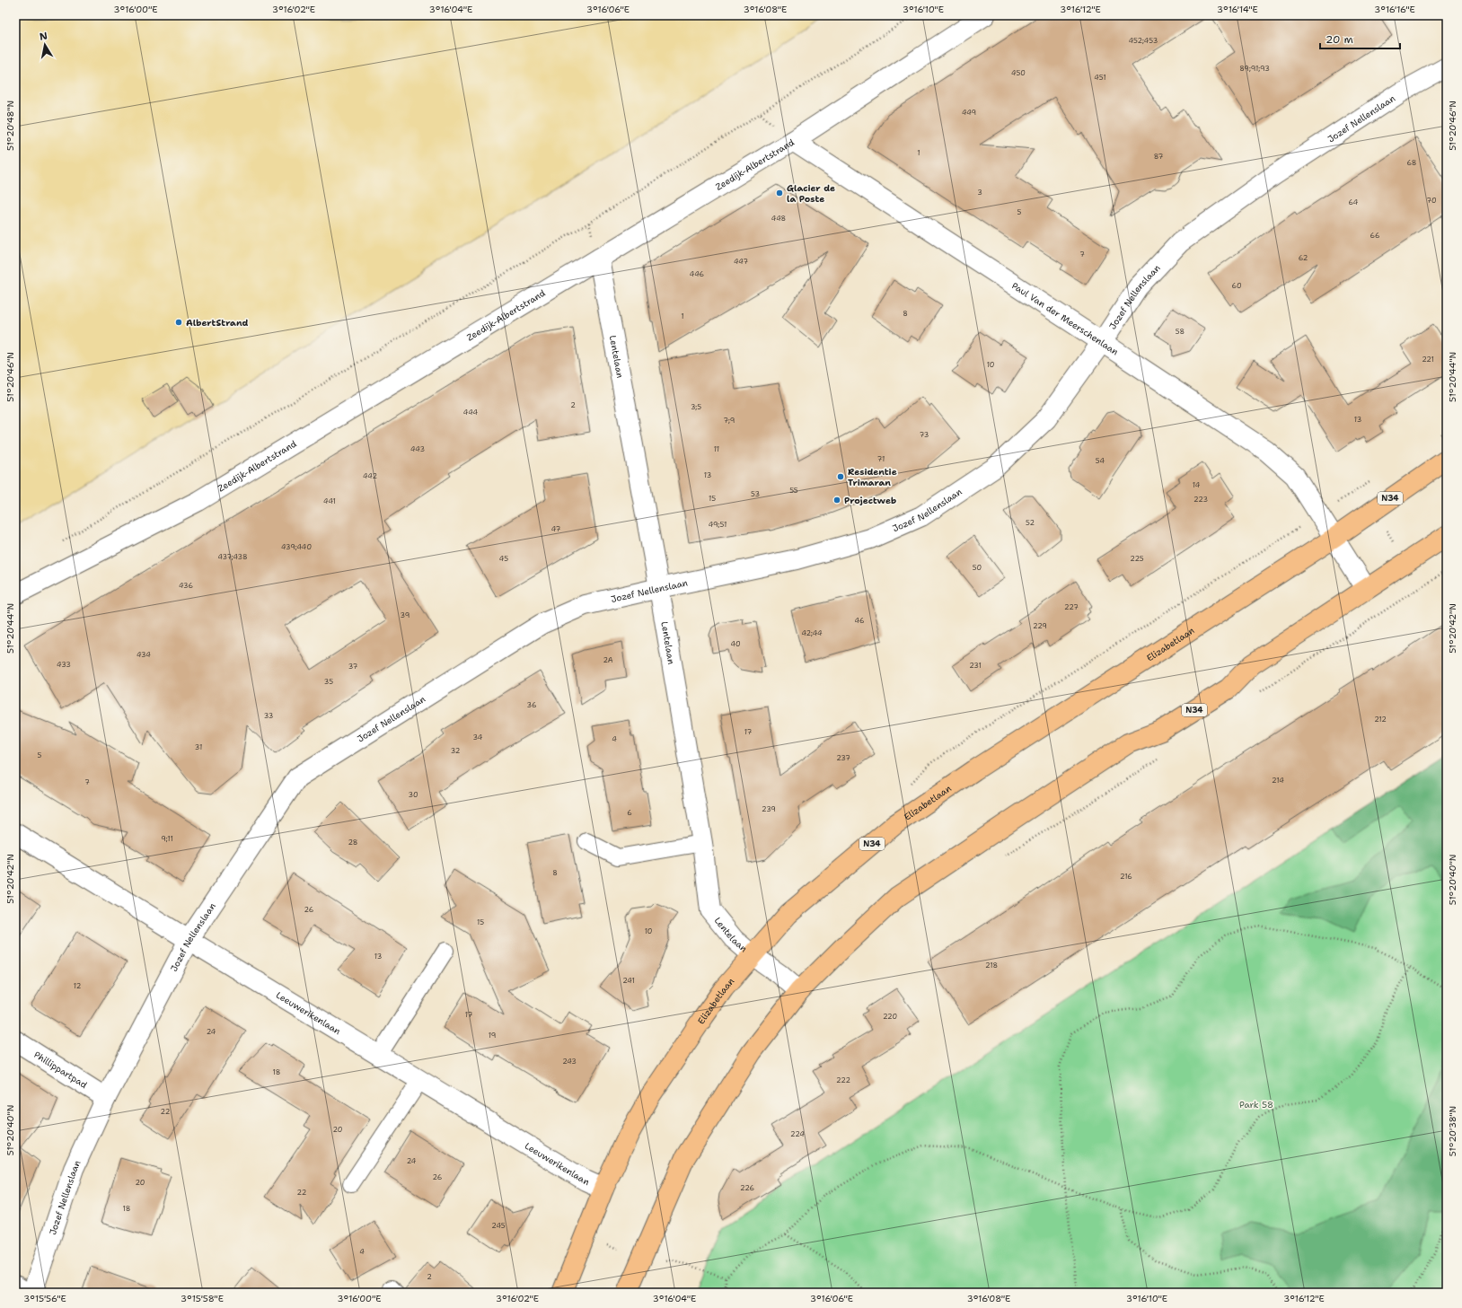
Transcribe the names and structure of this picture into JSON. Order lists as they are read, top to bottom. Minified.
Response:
{"streets":{"main road":["N34","Elizabetlaan"],"street":["Jozef Nellenslaan","Zeedijk-Albertstrand","Paul Van der Meerschenlaan","Lentelaan","Leeuwerikenlaan","Phillippartpad"]},"crossings":[["Jozef Nellenslaan","Paul Van der Meerschenlaan"],["Jozef Nellenslaan","Lentelaan"],["Jozef Nellenslaan","Leeuwerikenlaan"],["Jozef Nellenslaan","Phillippartpad"],["Zeedijk-Albertstrand","Paul Van der Meerschenlaan"],["Zeedijk-Albertstrand","Lentelaan"],["Paul Van der Meerschenlaan","N34"],["Paul Van der Meerschenlaan","Elizabetlaan"],["Lentelaan","N34"],["Lentelaan","Elizabetlaan"],["Elizabetlaan","Leeuwerikenlaan"]],"parks":["Park 58"],"places":["Glacier de la Poste","AlbertStrand","Residentie Trimaran","Projectweb"],"house_numbers":["452;453","89;91;93","450","451","449","1","87","68","3","70","64","5","448","66","7","62","447","446","60","8","1","58","221","10","2","3;5","444","13","7;9","73","443","11","71","54","13","442","14","55","53","15","223","441","52","49;51","47","439;440","437;438","45","225","50","436","227","39","46","229","42;44","40","434","2A","433","231","37","35","36","33","212","17","34","4","31","32","5","237","214","7","30","239","6","9;11","28","8","216","26","15","10","13","218","241","12","17","220","24","19","243","18","222","22","20","224","24","26","20","226","22","18","245","4","2"],"scale_bar":"20 m","north":"top","coordinates":["3°16'00\"E","3°16'02\"E","3°16'04\"E","3°16'06\"E","3°16'08\"E","3°16'10\"E","3°16'12\"E","3°16'14\"E","3°16'16\"E","51°20'48\"N","51°20'46\"N","51°20'44\"N","51°20'42\"N","51°20'40\"N","51°20'38\"N","3°15'56\"E","3°15'58\"E"]}
